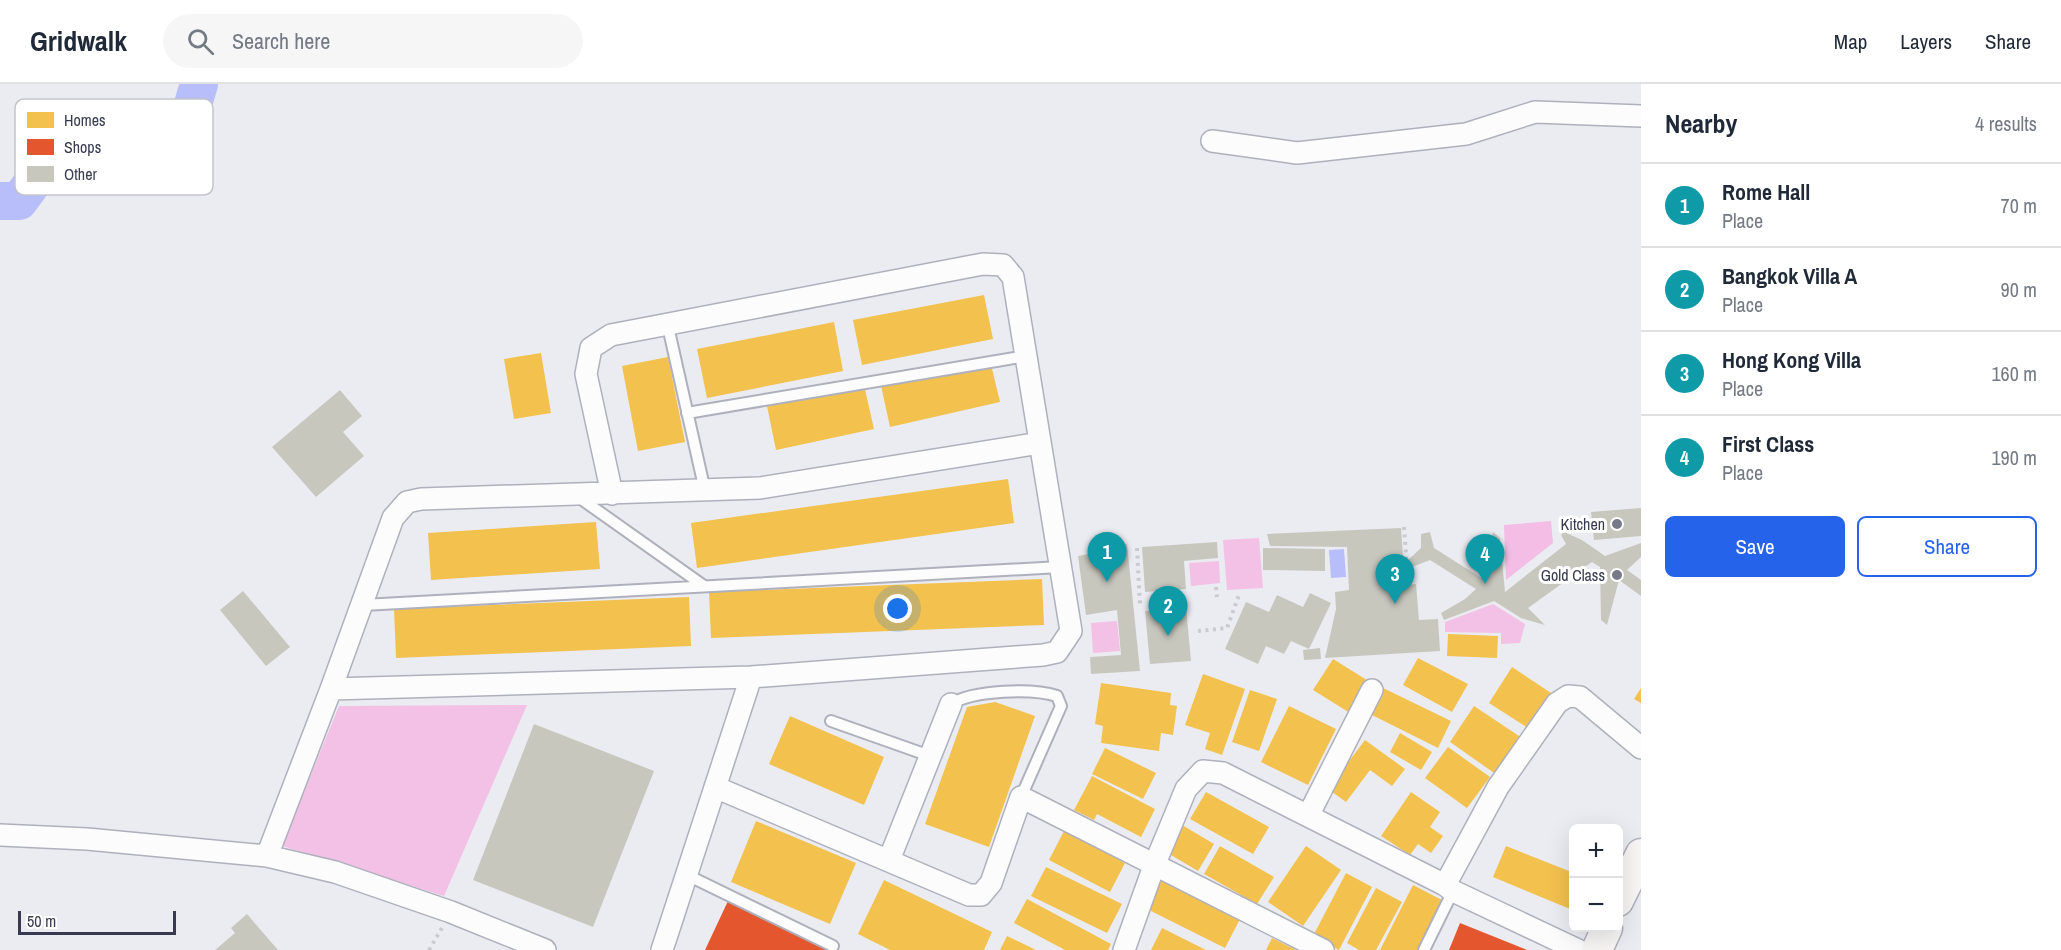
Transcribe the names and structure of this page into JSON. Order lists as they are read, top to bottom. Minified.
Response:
{"places":["Kitchen","Gold Class"],"legend":["Homes","Shops","Other"],"scale_bar":"50 m","page":{"header":"Gridwalk","search":"Search here","nav":["Map","Layers","Share"],"heading":["Nearby","4 results"],"list":[{"mark":"1","name":"Rome Hall","note":"Place","value":"70 m"},{"mark":"2","name":"Bangkok Villa A","note":"Place","value":"90 m"},{"mark":"3","name":"Hong Kong Villa","note":"Place","value":"160 m"},{"mark":"4","name":"First Class","note":"Place","value":"190 m"}],"buttons":["Save","Share"],"pins":["1","4","3","2"],"map_buttons":["+","−"],"scale":"50 m"}}
